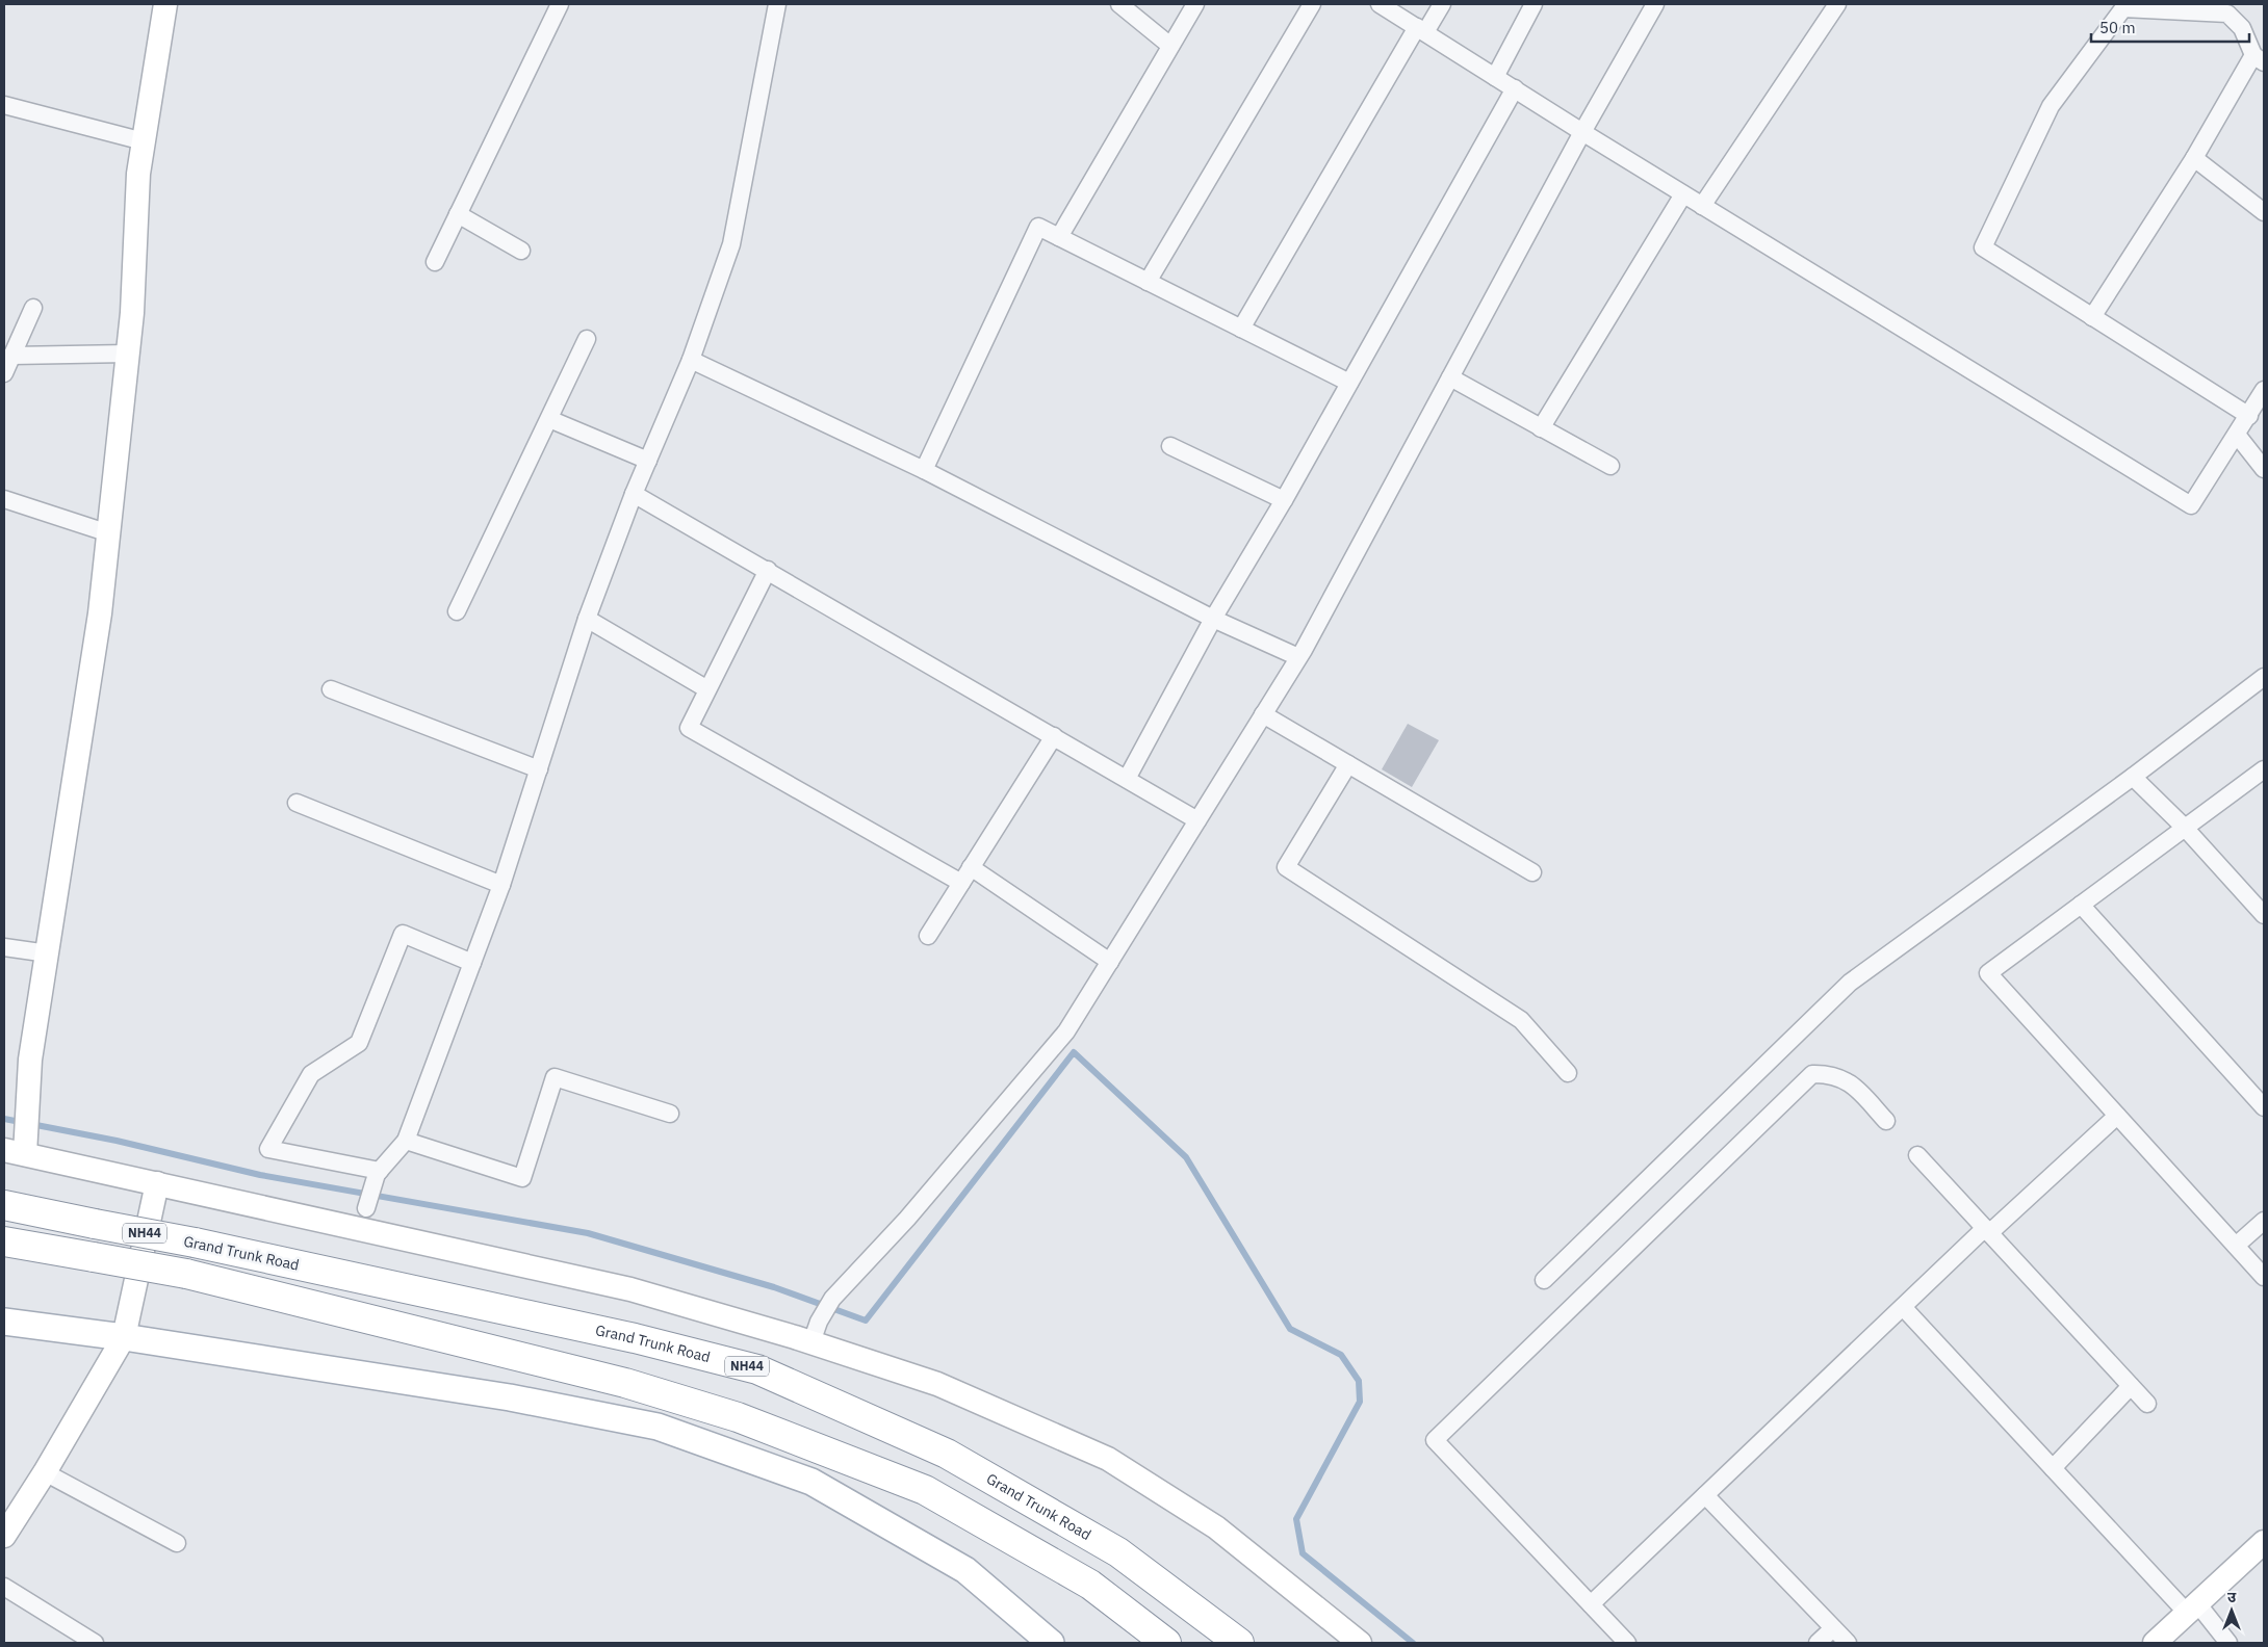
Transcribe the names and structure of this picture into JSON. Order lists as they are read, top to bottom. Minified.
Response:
{"streets":{"highway":["NH44","Grand Trunk Road"]},"scale_bar":"50 m","north":"top"}
